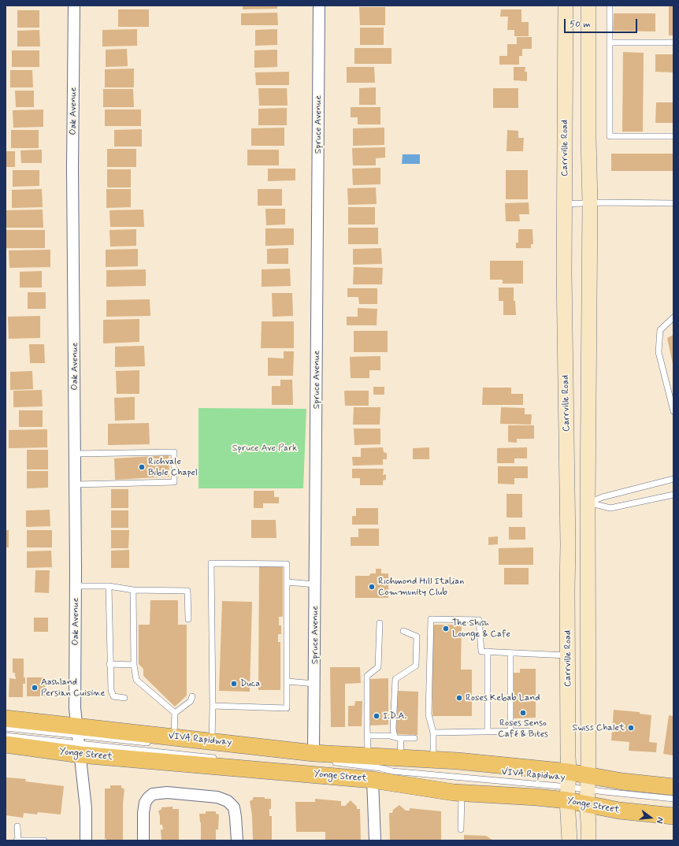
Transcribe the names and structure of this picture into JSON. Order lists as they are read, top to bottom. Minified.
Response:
{"streets":{"main road":["Carrville Road","Yonge Street"],"street":["Oak Avenue","Spruce Avenue"],"lane":["VIVA Rapidway"]},"crossings":[["Oak Avenue","VIVA Rapidway"],["Oak Avenue","Yonge Street"],["Spruce Avenue","Yonge Street"],["Carrville Road","VIVA Rapidway"],["Carrville Road","Yonge Street"],["VIVA Rapidway","Yonge Street"]],"parks":["Spruce Ave Park"],"places":["Richvale Bible Chapel","Richmond Hill Italian Community Club","The Shish Lounge & Cafe","Duca","Aashland Persian Cuisine","Roses Kebab Land","Roses Senso Café & Bites","I.D.A.","Swiss Chalet"],"scale_bar":"50 m","north":"right"}
